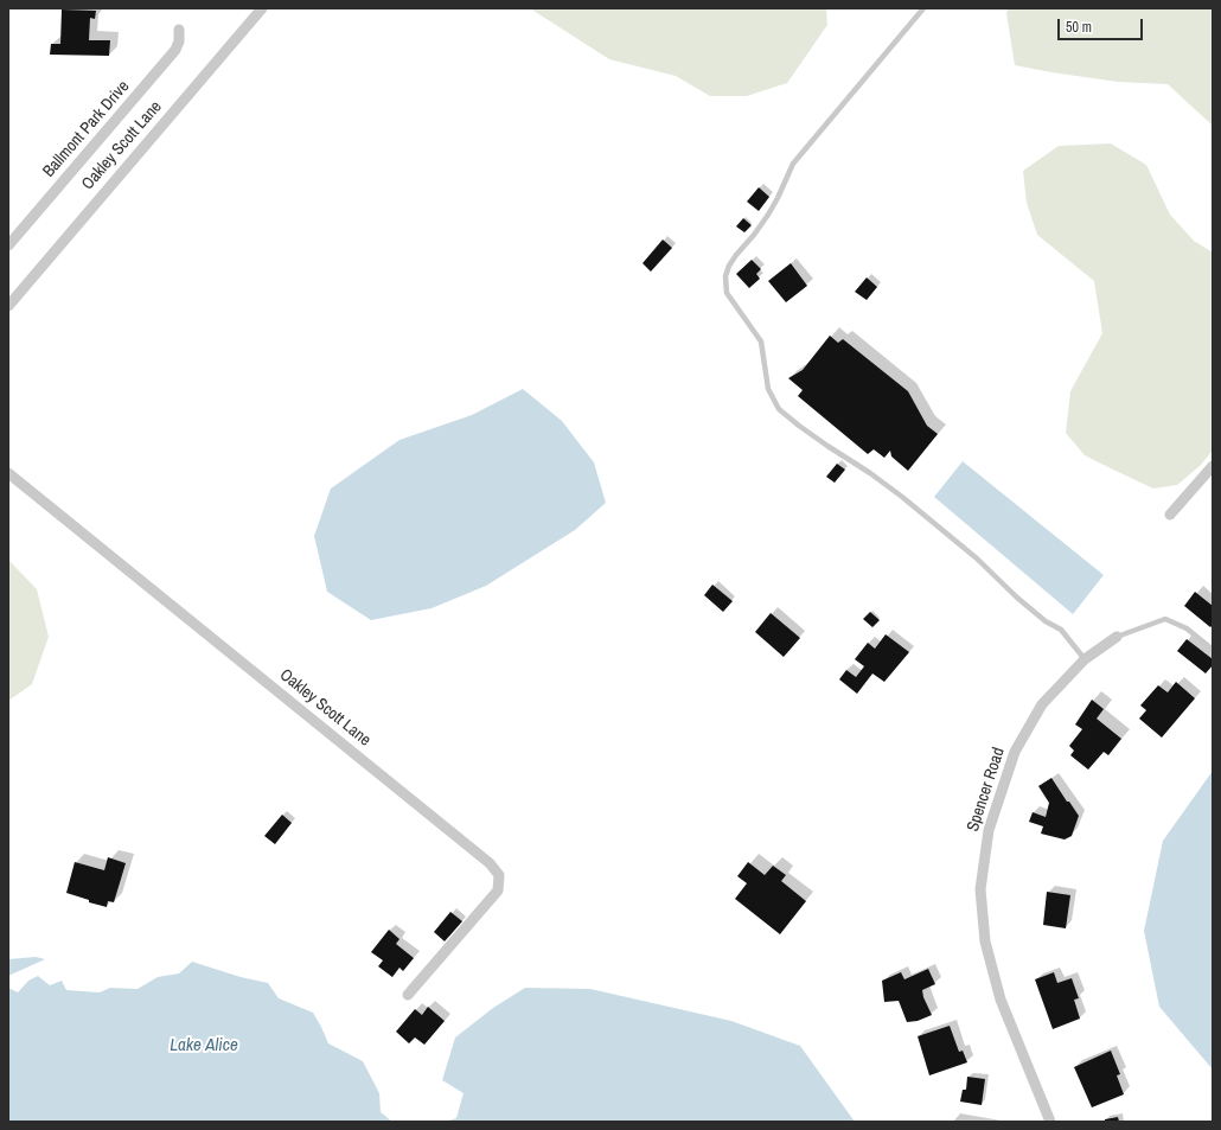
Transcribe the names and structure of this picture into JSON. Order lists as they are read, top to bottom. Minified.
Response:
{"streets":{"street":["Ballmont Park Drive","Oakley Scott Lane","Spencer Road"]},"water":["Lake Alice"],"scale_bar":"50 m"}
